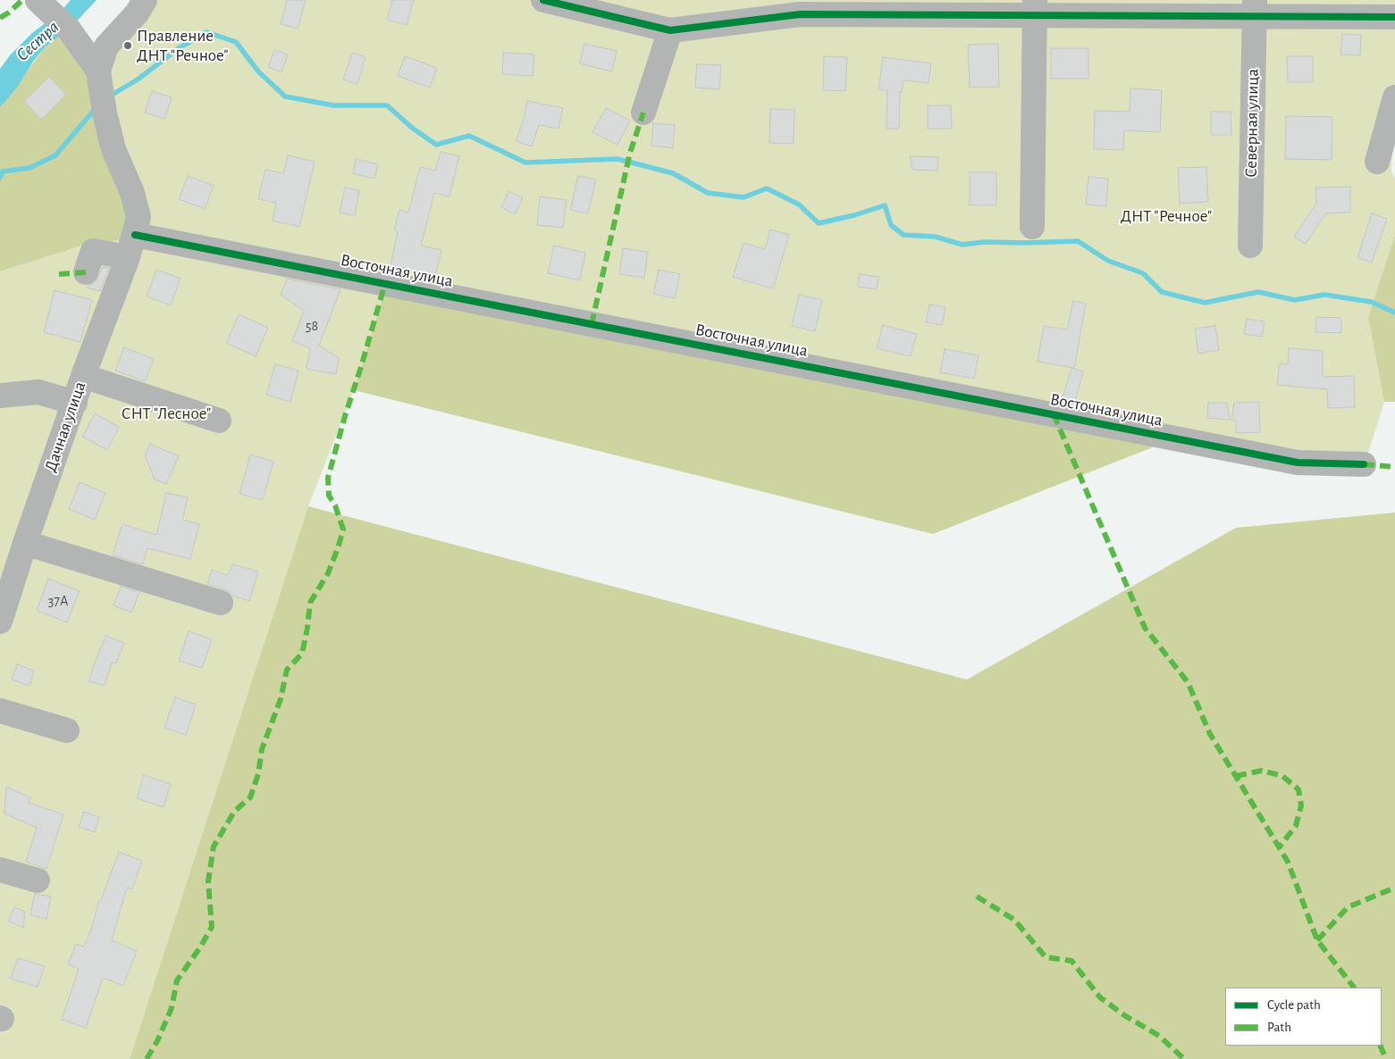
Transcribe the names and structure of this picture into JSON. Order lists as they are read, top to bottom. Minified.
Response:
{"streets":{"street":["Северная улица","Восточная улица","Дачная улица"]},"crossings":[["Восточная улица","Дачная улица"]],"water":["Сестра"],"parks":["ДНТ \"Речное\"","СНТ \"Лесное\""],"places":["Правление ДНТ \"Речное\""],"house_numbers":["58","37А"],"legend":["Cycle path","Path"]}
